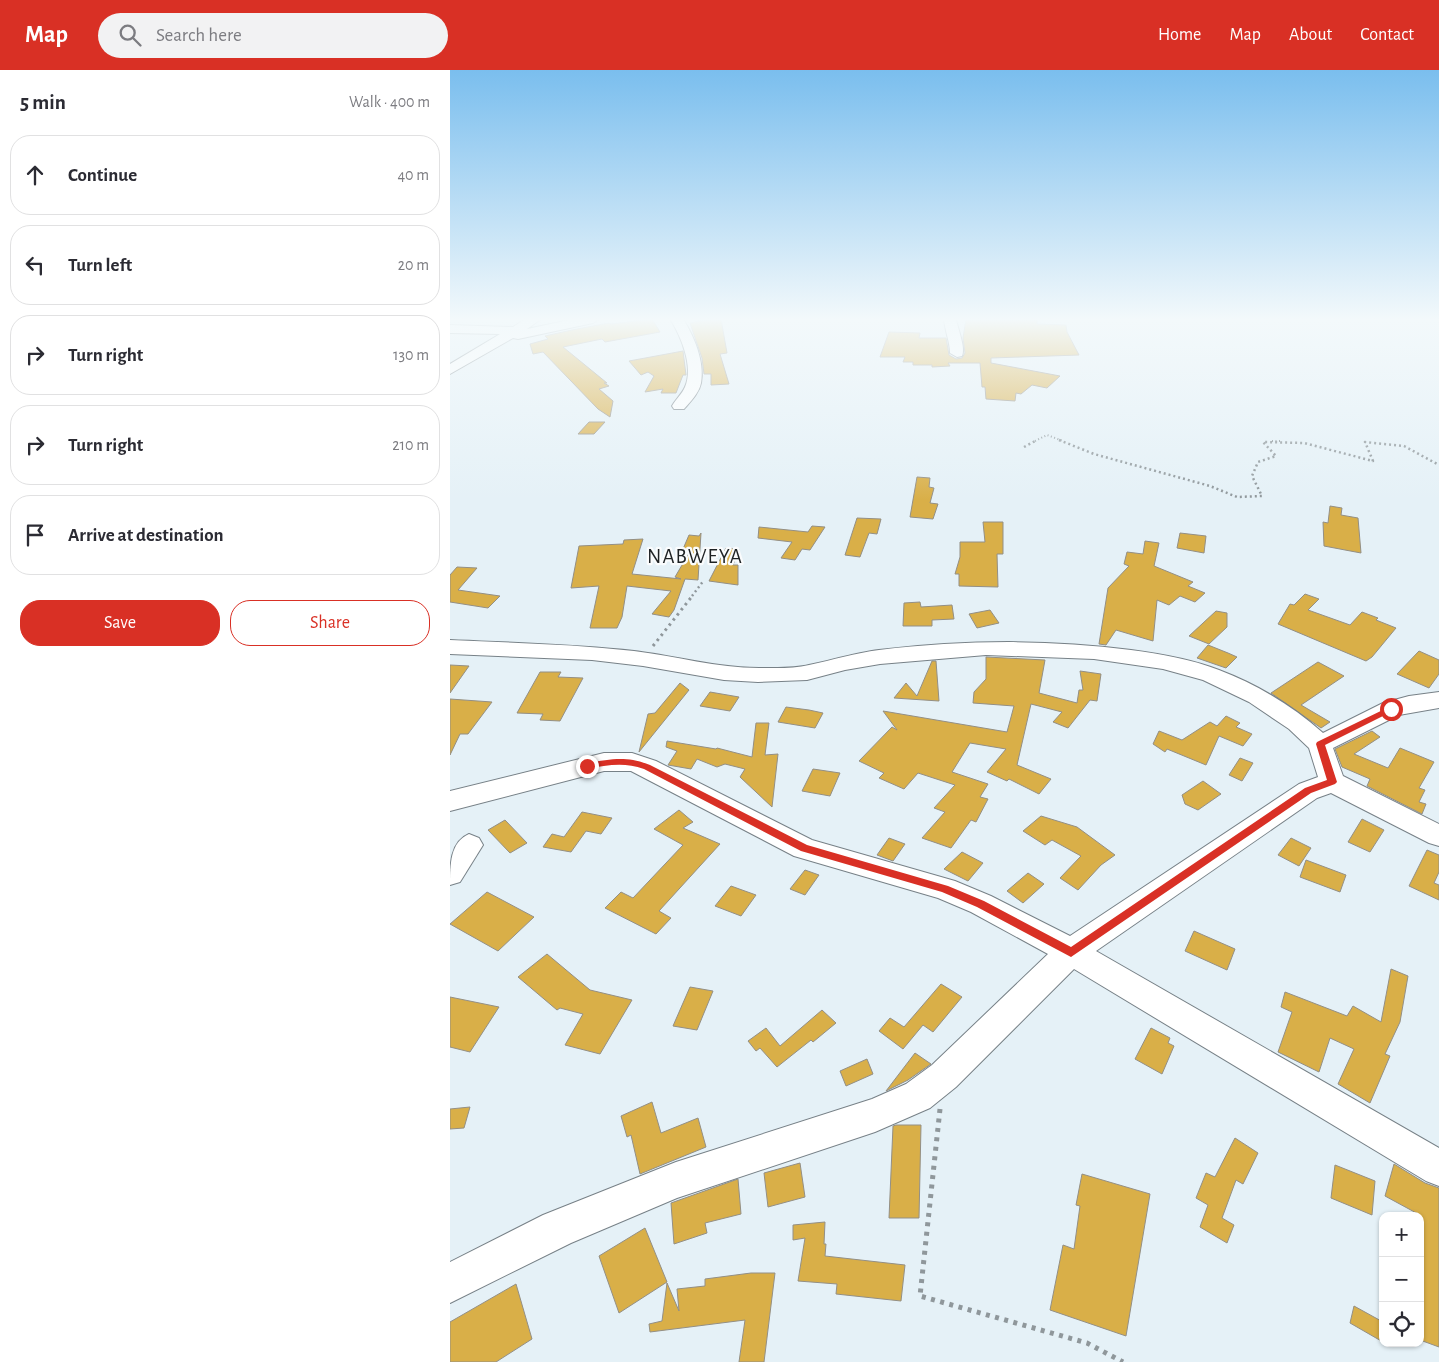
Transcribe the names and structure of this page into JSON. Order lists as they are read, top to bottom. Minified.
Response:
{"districts":["NABWEYA"],"page":{"header":"Map","search":"Search here","nav":["Home","Map","About","Contact"],"heading":["5 min","Walk · 400 m"],"list":[["Continue","40 m"],["Turn left","20 m"],["Turn right","130 m"],["Turn right","210 m"],"Arrive at destination"],"buttons":["Save","Share"],"map_buttons":["+","−"]}}
